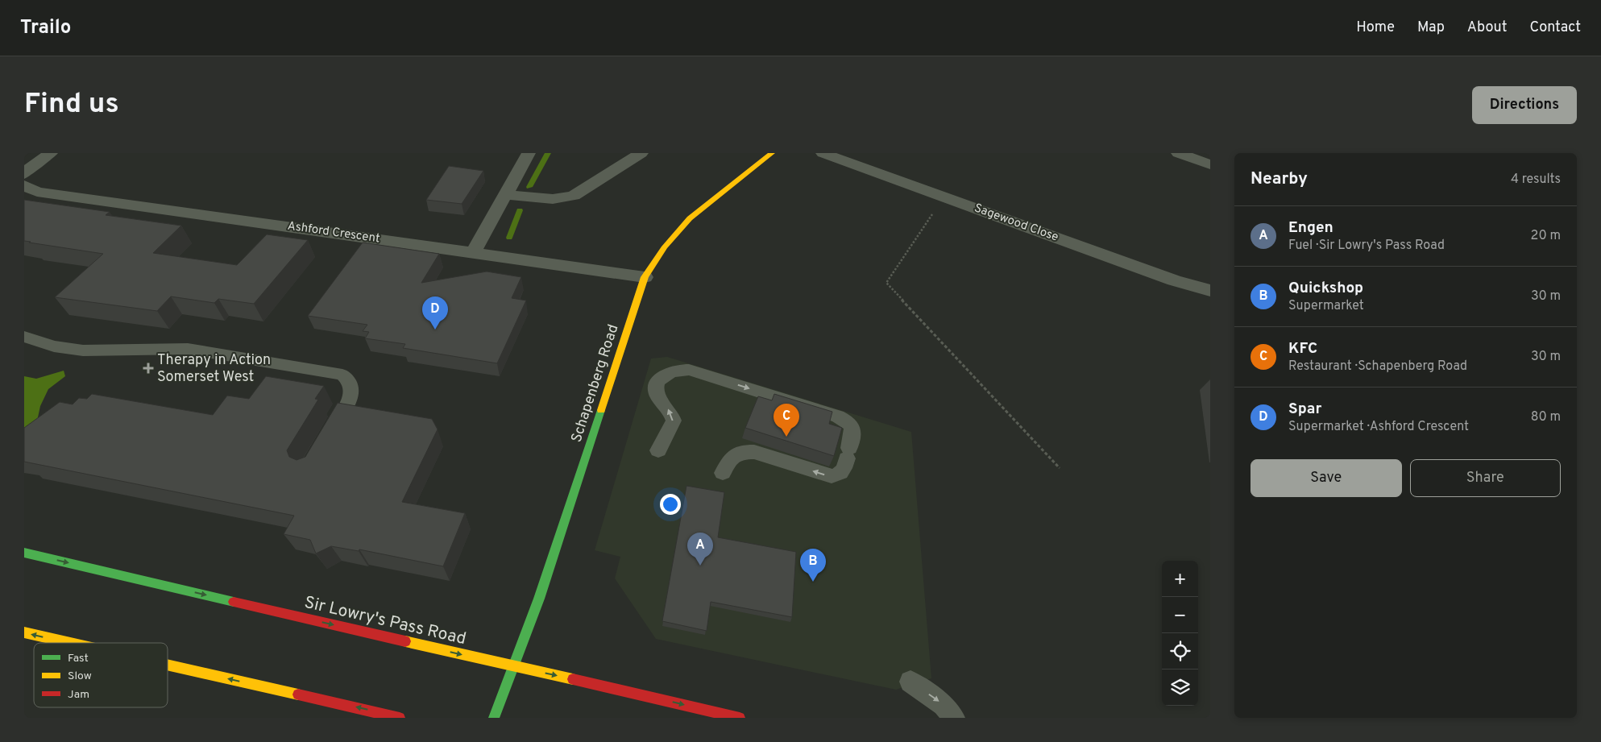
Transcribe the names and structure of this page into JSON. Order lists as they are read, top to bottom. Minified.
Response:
{"streets":{"main road":["Schapenberg Road","Sir Lowry's Pass Road"],"street":["Sagewood Close","Ashford Crescent"]},"crossings":[["Ashford Crescent","Schapenberg Road"],["Schapenberg Road","Sir Lowry's Pass Road"]],"places":{"health":["Therapy in Action Somerset West"]},"legend":["Fast","Slow","Jam"],"page":{"header":"Trailo","nav":["Home","Map","About","Contact"],"buttons":["Directions",["Save","Share"]],"title":"Find us","heading":["Nearby","4 results"],"list":[{"mark":"A","name":"Engen","note":"Fuel · Sir Lowry's Pass Road","value":"20 m"},{"mark":"B","name":"Quickshop","note":"Supermarket","value":"30 m"},{"mark":"C","name":"KFC","note":"Restaurant · Schapenberg Road","value":"30 m"},{"mark":"D","name":"Spar","note":"Supermarket · Ashford Crescent","value":"80 m"}],"pins":["D","C","A","B"],"map_buttons":["+","−"]}}
